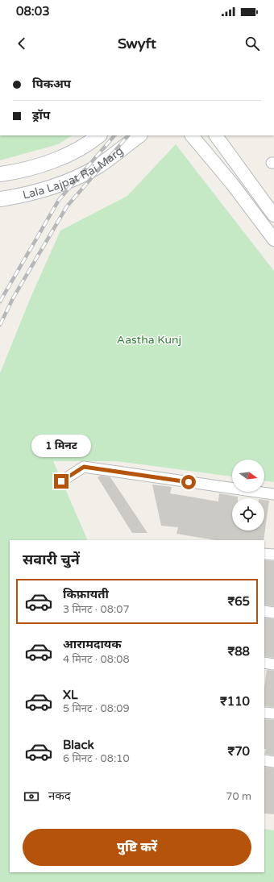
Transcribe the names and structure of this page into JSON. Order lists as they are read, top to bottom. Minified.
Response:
{"streets":{"main road":["Lala Lajpat Rai Marg"]},"parks":["Aastha Kunj"],"north":"right","page":{"status":"08:03","header":"Swyft","banner":["पिकअप","ड्रॉप"],"bubble":"1 मिनट","heading":"सवारी चुनें","list":[{"name":"किफ़ायती","note":"3 मिनट · 08:07","value":"₹65"},{"name":"आरामदायक","note":"4 मिनट · 08:08","value":"₹88"},{"name":"XL","note":"5 मिनट · 08:09","value":"₹110"},{"name":"Black","note":"6 मिनट · 08:10","value":"₹70"}],"pay":["नकद","70 m"],"buttons":"पुष्टि करें"}}
